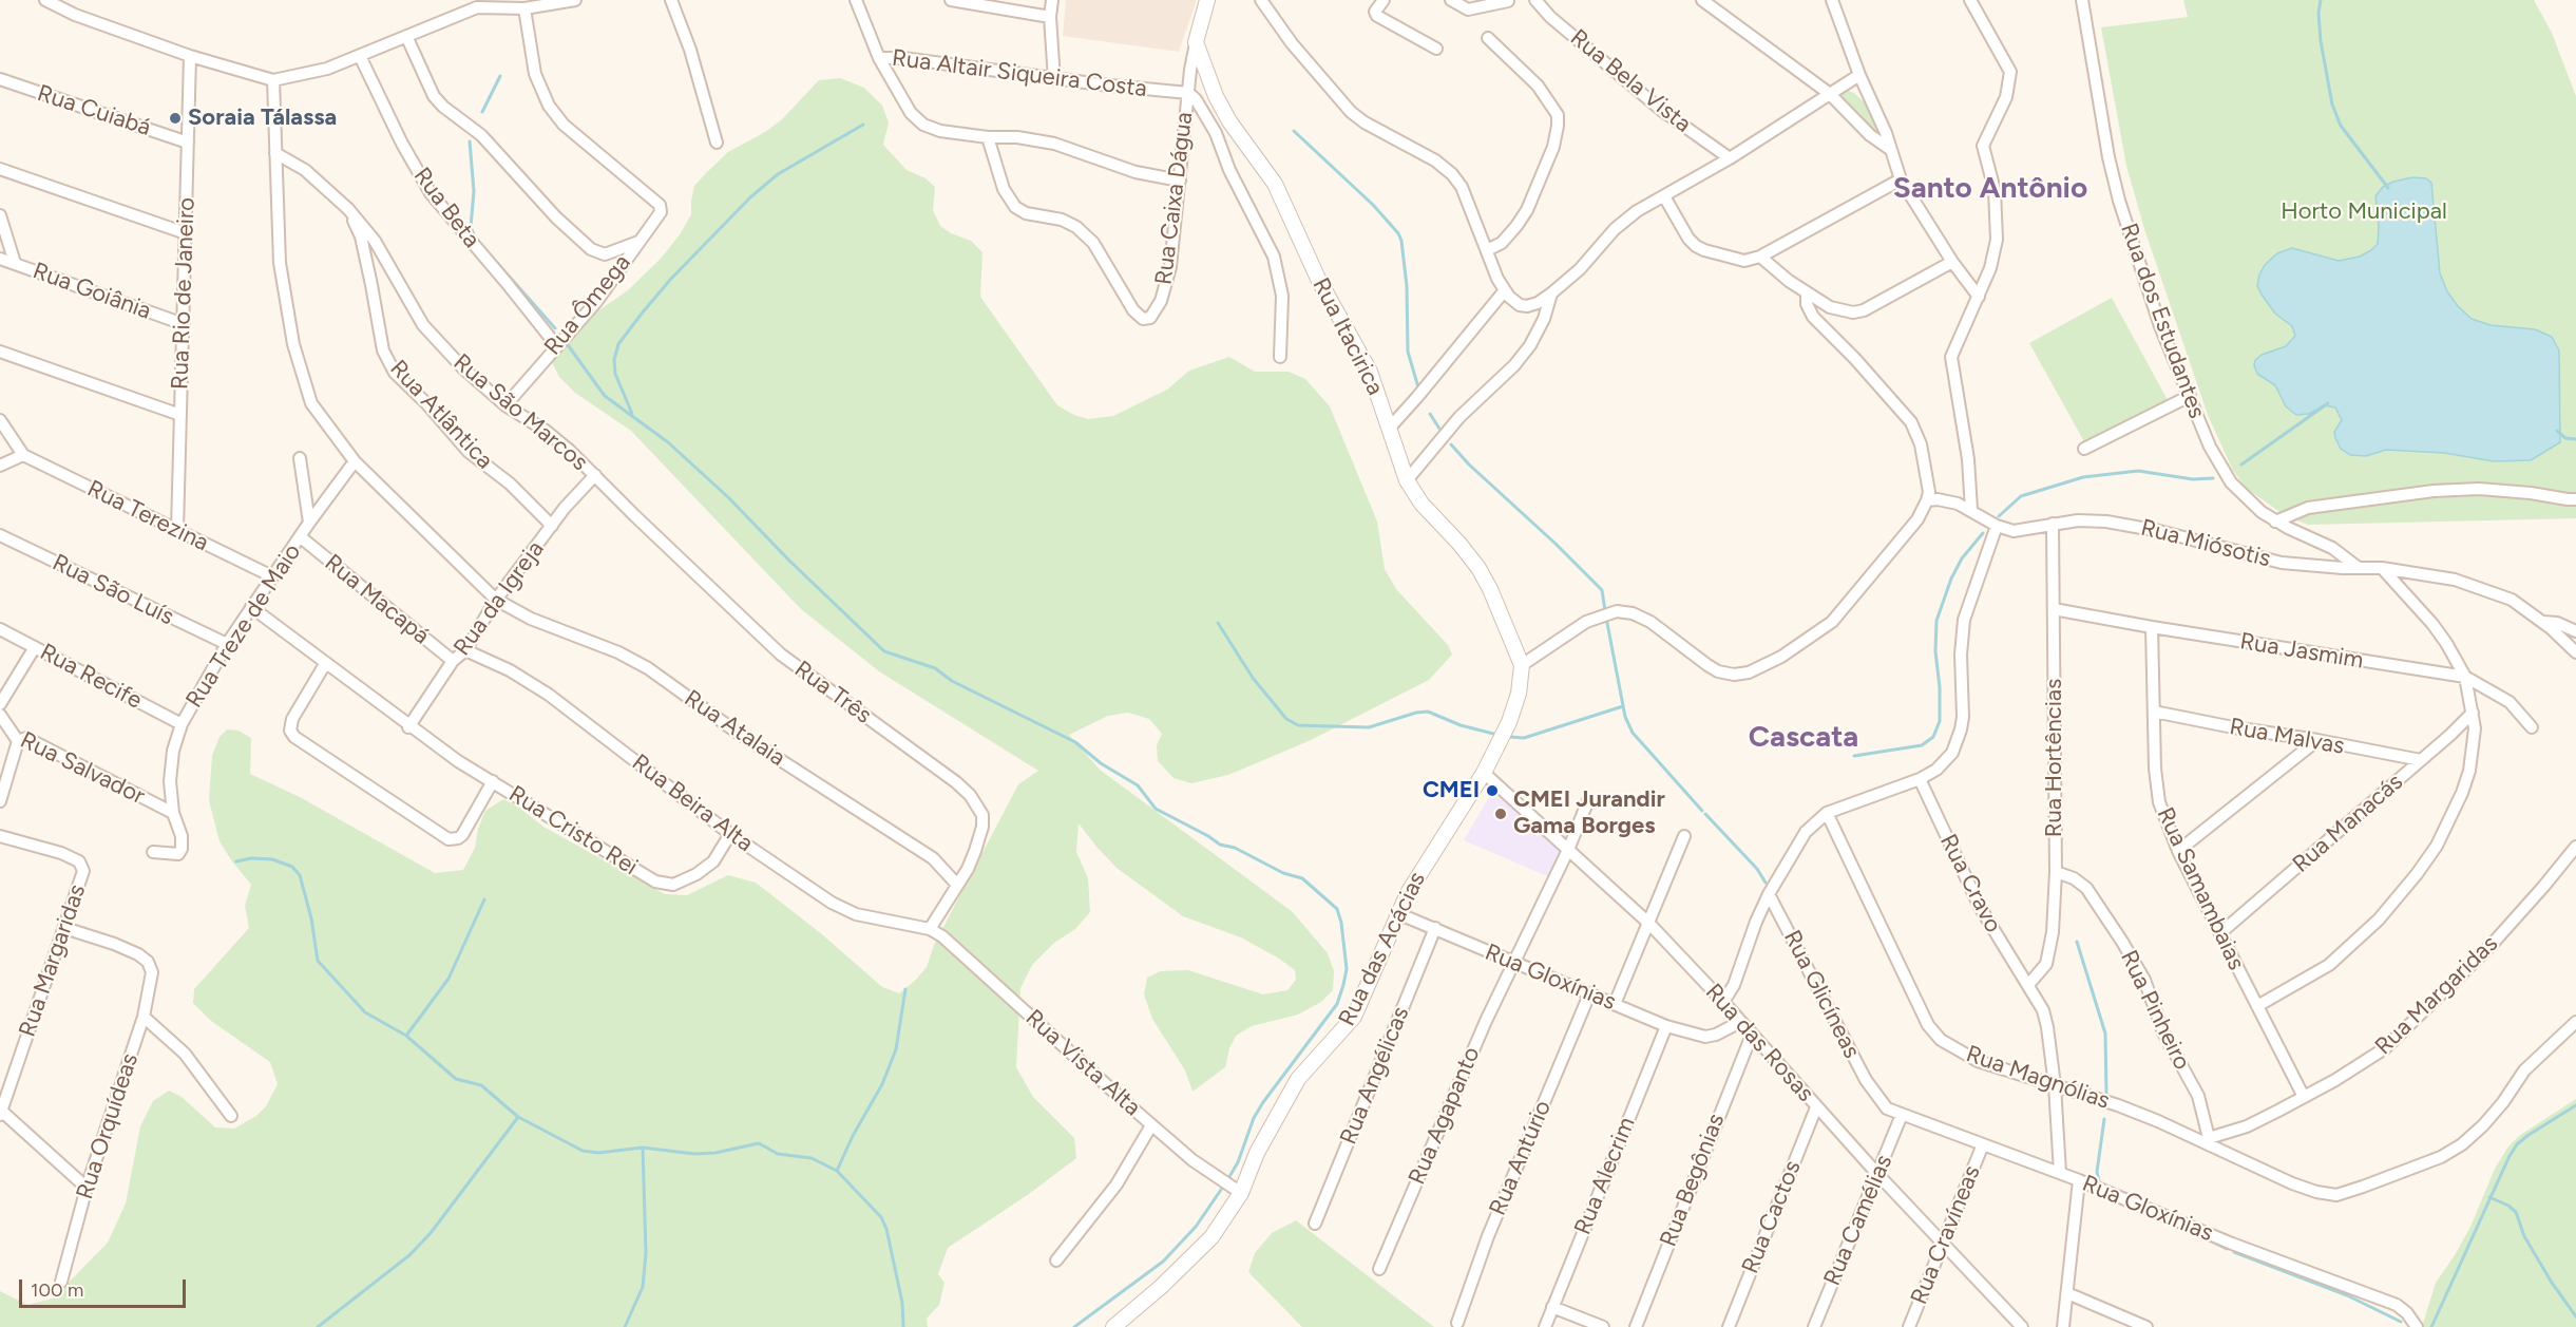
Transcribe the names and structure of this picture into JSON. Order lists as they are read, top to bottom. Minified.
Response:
{"streets":{"street":["Rua Altair Siqueira Costa","Rua Bela Vista","Rua Cuiabá","Rua Caixa Dágua","Rua Beta","Rua Goiânia","Rua Rio de Janeiro","Rua Ômega","Rua dos Estudantes","Rua Itacirica","Rua São Marcos","Rua Atlântica","Rua Terezina","Rua Miósotis","Rua São Luís","Rua da Igreja","Rua Macapá","Rua Treze de Maio","Rua Jasmim","Rua Recife","Rua Três","Rua Atalaia","Rua Malvas","Rua Hortências","Rua Salvador","Rua Beira Alta","Rua Manacás","Rua Cristo Rei","Rua Cravo","Rua Samambaias","Rua das Acácias","Rua Margaridas","Rua Gloxínias","Rua Glicíneas","Rua Pinheiro","Rua das Rosas","Rua Vista Alta","Rua Angélicas","Rua Magnólias","Rua Agapanto","Rua Orquídeas","Rua Antúrio","Rua Alecrim","Rua Begônias","Rua Cactos","Rua Camélias","Rua Cravíneas"]},"crossings":[["Rua Altair Siqueira Costa","Rua Caixa Dágua"],["Rua Cuiabá","Rua Rio de Janeiro"],["Rua Caixa Dágua","Rua Itacirica"],["Rua Beta","Rua Ômega"],["Rua Goiânia","Rua Rio de Janeiro"],["Rua Rio de Janeiro","Rua Terezina"],["Rua Ômega","Rua São Marcos"],["Rua dos Estudantes","Rua Miósotis"],["Rua Itacirica","Rua das Acácias"],["Rua São Marcos","Rua Atlântica"],["Rua São Marcos","Rua da Igreja"],["Rua São Marcos","Rua Três"],["Rua São Marcos","Rua Atalaia"],["Rua Atlântica","Rua da Igreja"],["Rua Terezina","Rua Treze de Maio"],["Rua Miósotis","Rua Hortências"],["Rua São Luís","Rua Treze de Maio"],["Rua da Igreja","Rua Macapá"],["Rua da Igreja","Rua Três"],["Rua da Igreja","Rua Atalaia"],["Rua da Igreja","Rua Beira Alta"],["Rua da Igreja","Rua Cristo Rei"],["Rua Macapá","Rua Treze de Maio"],["Rua Treze de Maio","Rua Recife"],["Rua Treze de Maio","Rua Atalaia"],["Rua Treze de Maio","Rua Salvador"],["Rua Treze de Maio","Rua Cristo Rei"],["Rua Jasmim","Rua Hortências"],["Rua Jasmim","Rua Samambaias"],["Rua Três","Rua Atalaia"],["Rua Três","Rua Beira Alta"],["Rua Três","Rua Vista Alta"],["Rua Malvas","Rua Manacás"],["Rua Malvas","Rua Samambaias"],["Rua Hortências","Rua Cravo"],["Rua Hortências","Rua Pinheiro"],["Rua Beira Alta","Rua Cristo Rei"],["Rua Beira Alta","Rua Vista Alta"],["Rua Manacás","Rua Samambaias"],["Rua Cravo","Rua Gloxínias"],["Rua Cravo","Rua Magnólias"],["Rua Samambaias","Rua Margaridas"],["Rua das Acácias","Rua Gloxínias"],["Rua das Acácias","Rua das Rosas"],["Rua das Acácias","Rua Vista Alta"],["Rua Margaridas","Rua Pinheiro"],["Rua Margaridas","Rua Magnólias"],["Rua Margaridas","Rua Orquídeas"],["Rua Gloxínias","Rua Glicíneas"],["Rua Gloxínias","Rua das Rosas"],["Rua Gloxínias","Rua Angélicas"],["Rua Gloxínias","Rua Agapanto"],["Rua Gloxínias","Rua Antúrio"],["Rua Gloxínias","Rua Alecrim"],["Rua Gloxínias","Rua Camélias"],["Rua Gloxínias","Rua Cravíneas"],["Rua Pinheiro","Rua Magnólias"],["Rua das Rosas","Rua Agapanto"],["Rua das Rosas","Rua Begônias"],["Rua das Rosas","Rua Cactos"],["Rua das Rosas","Rua Camélias"],["Rua das Rosas","Rua Cravíneas"]],"districts":["Santo Antônio","Cascata"],"parks":["Horto Municipal"],"places":["Soraia Tálassa","CMEI","CMEI Jurandir Gama Borges"],"scale_bar":"100 m"}
